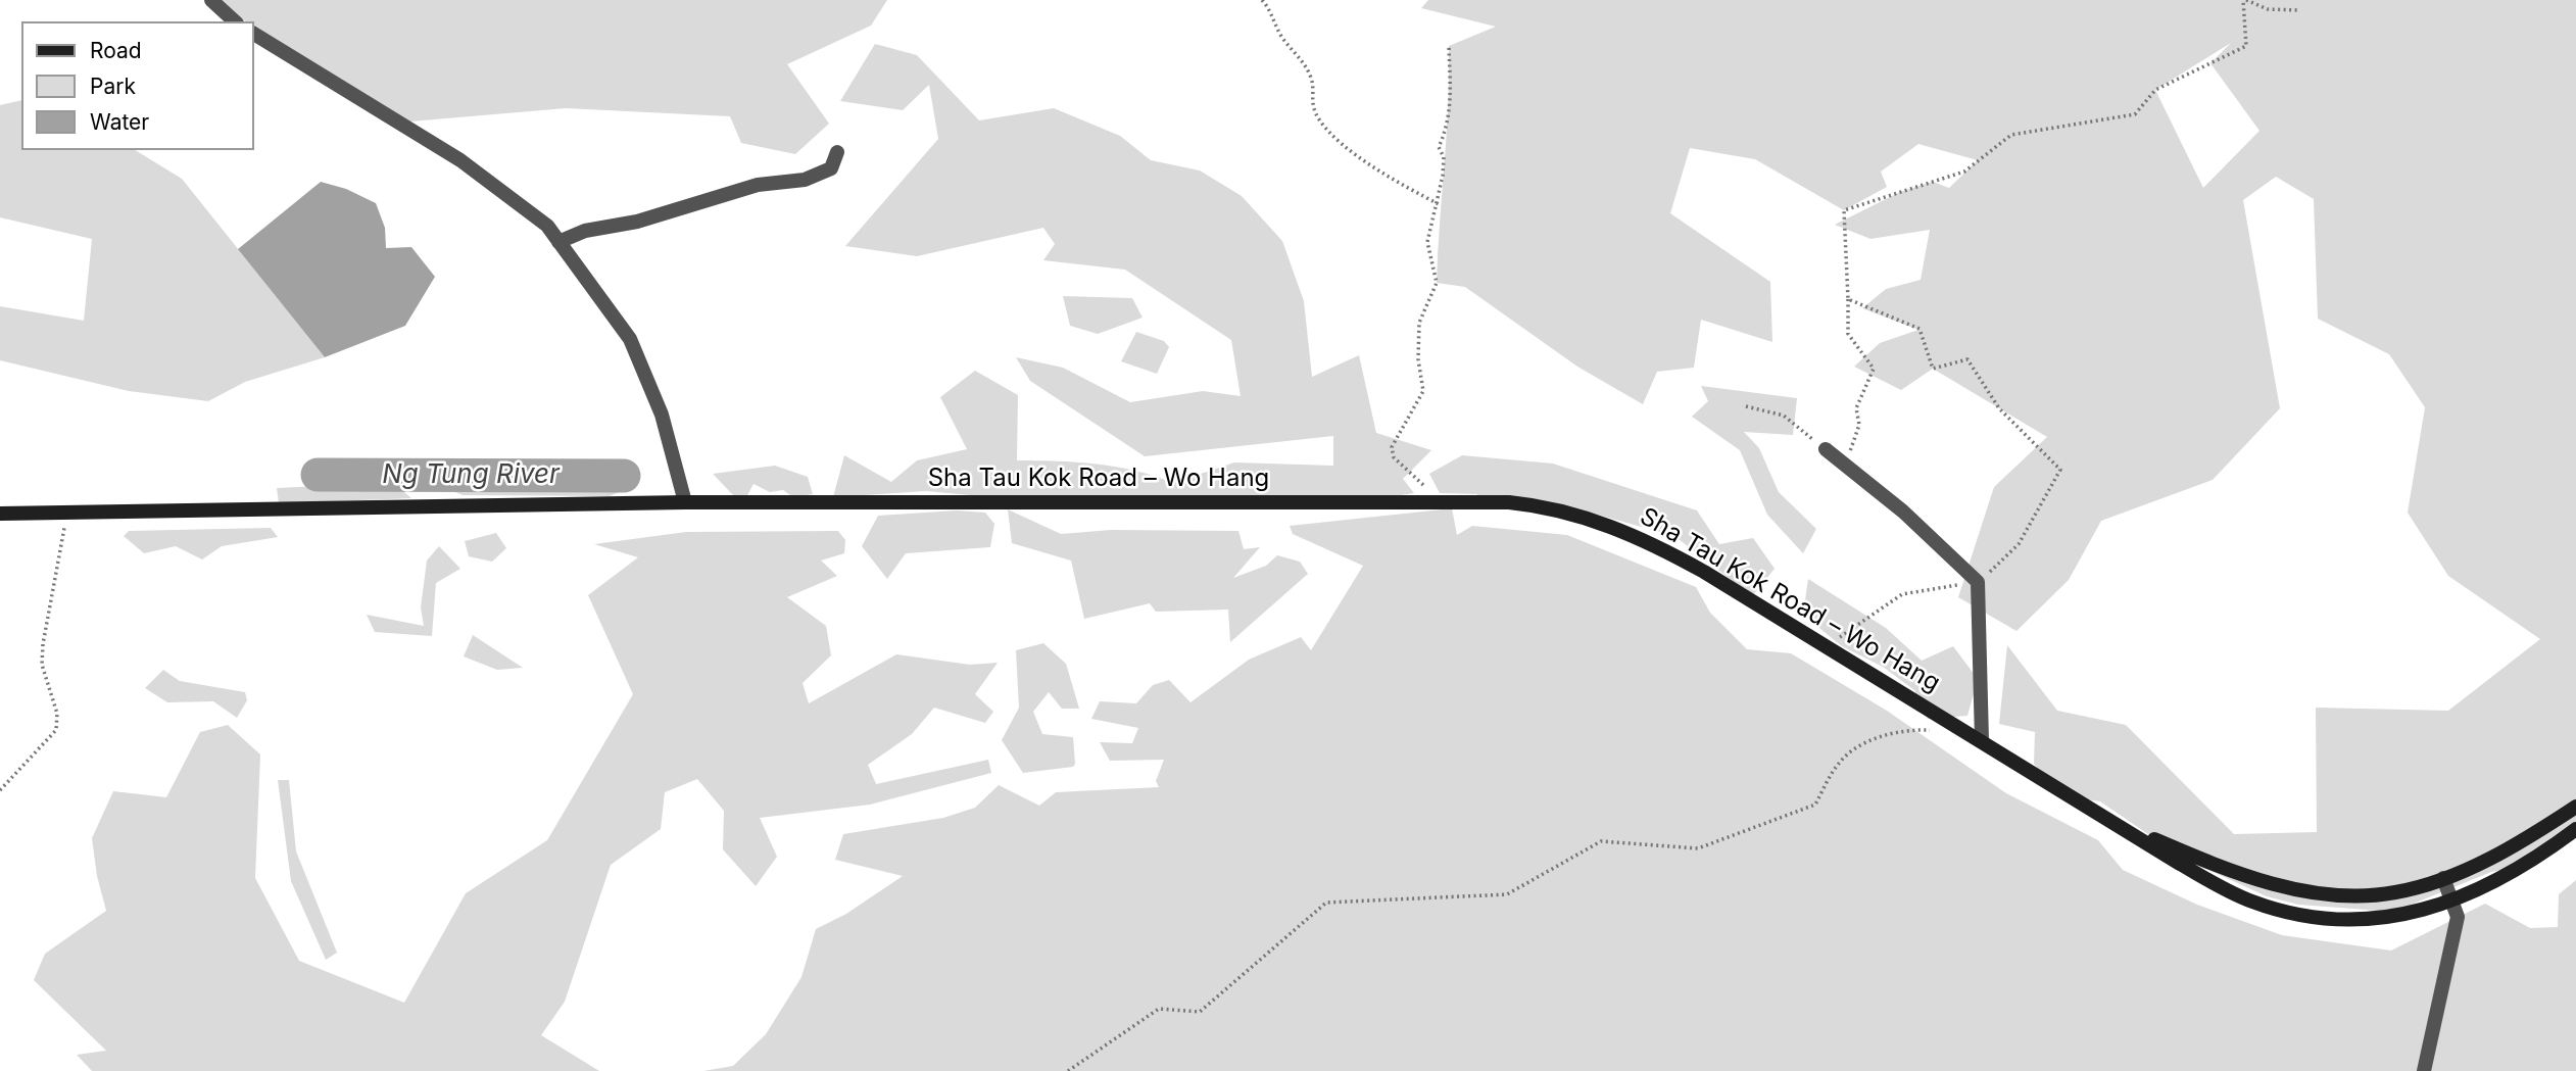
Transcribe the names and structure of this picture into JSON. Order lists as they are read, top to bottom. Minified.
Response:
{"streets":{"main road":["Sha Tau Kok Road – Wo Hang"]},"water":["Ng Tung River"],"legend":["Road","Park","Water"]}
